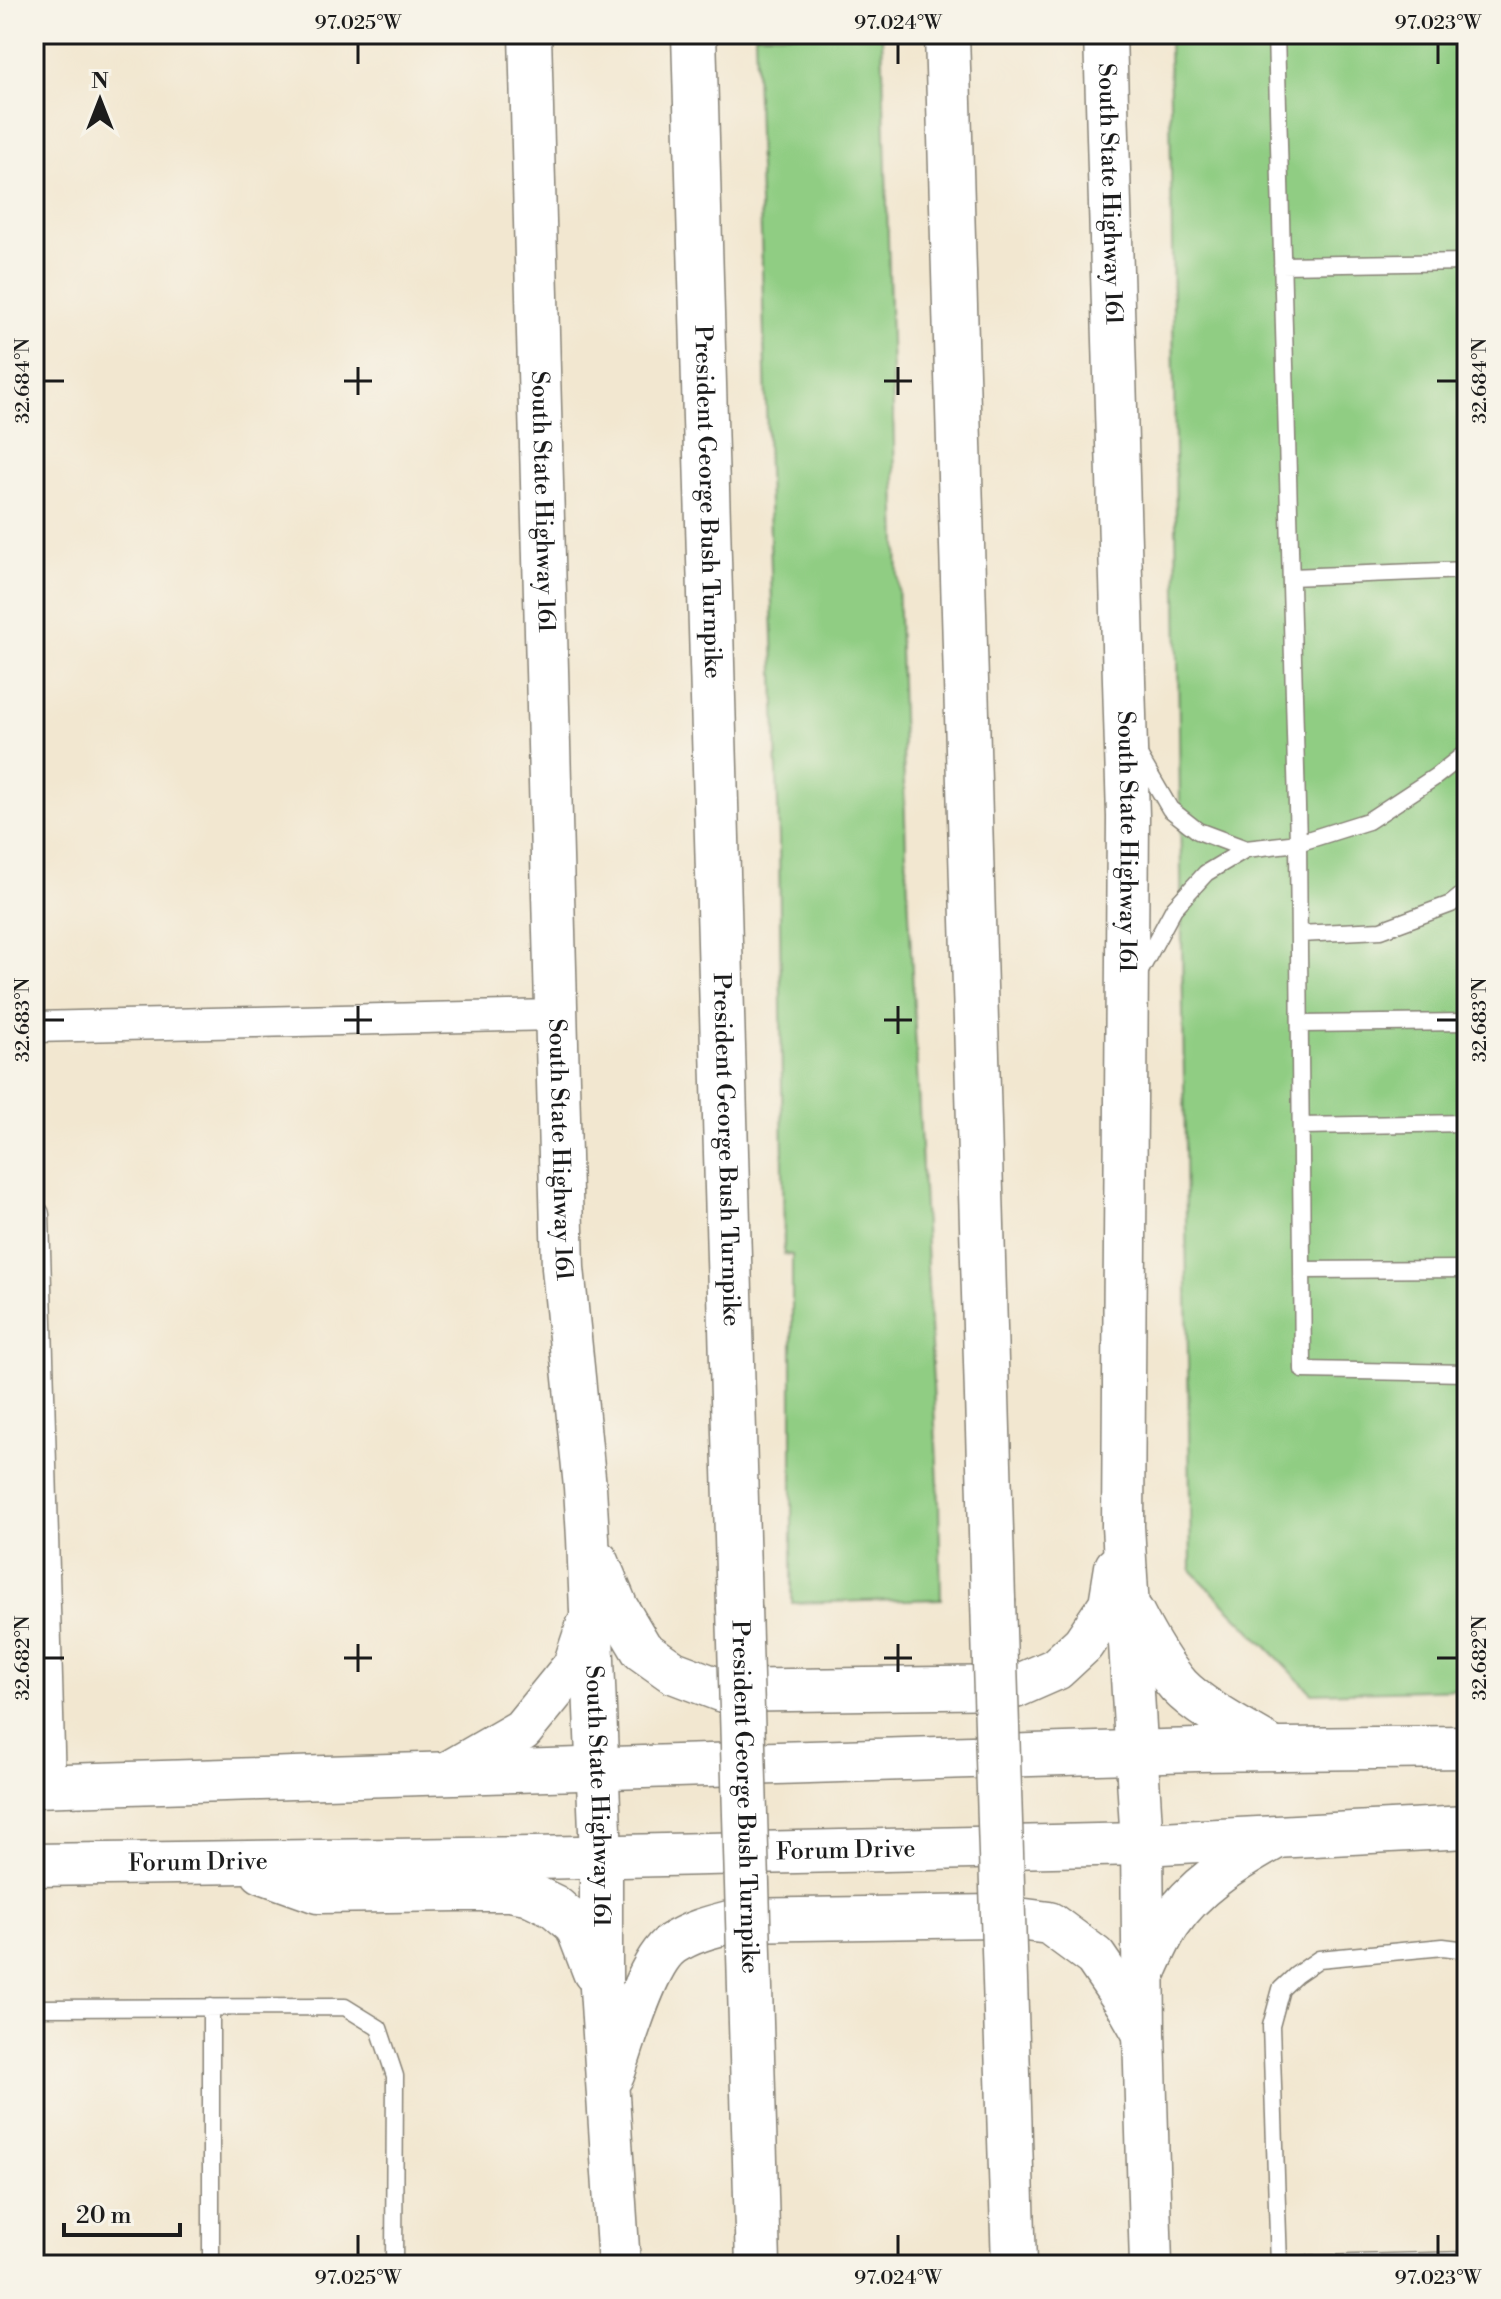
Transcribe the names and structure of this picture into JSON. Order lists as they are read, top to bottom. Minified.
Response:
{"streets":{"highway":["President George Bush Turnpike"],"main road":["South State Highway 161","Forum Drive"]},"crossings":[["South State Highway 161","Forum Drive"]],"scale_bar":"20 m","north":"top","coordinates":["97.025°W","97.024°W","97.023°W","32.684°N","32.683°N","32.682°N"]}
